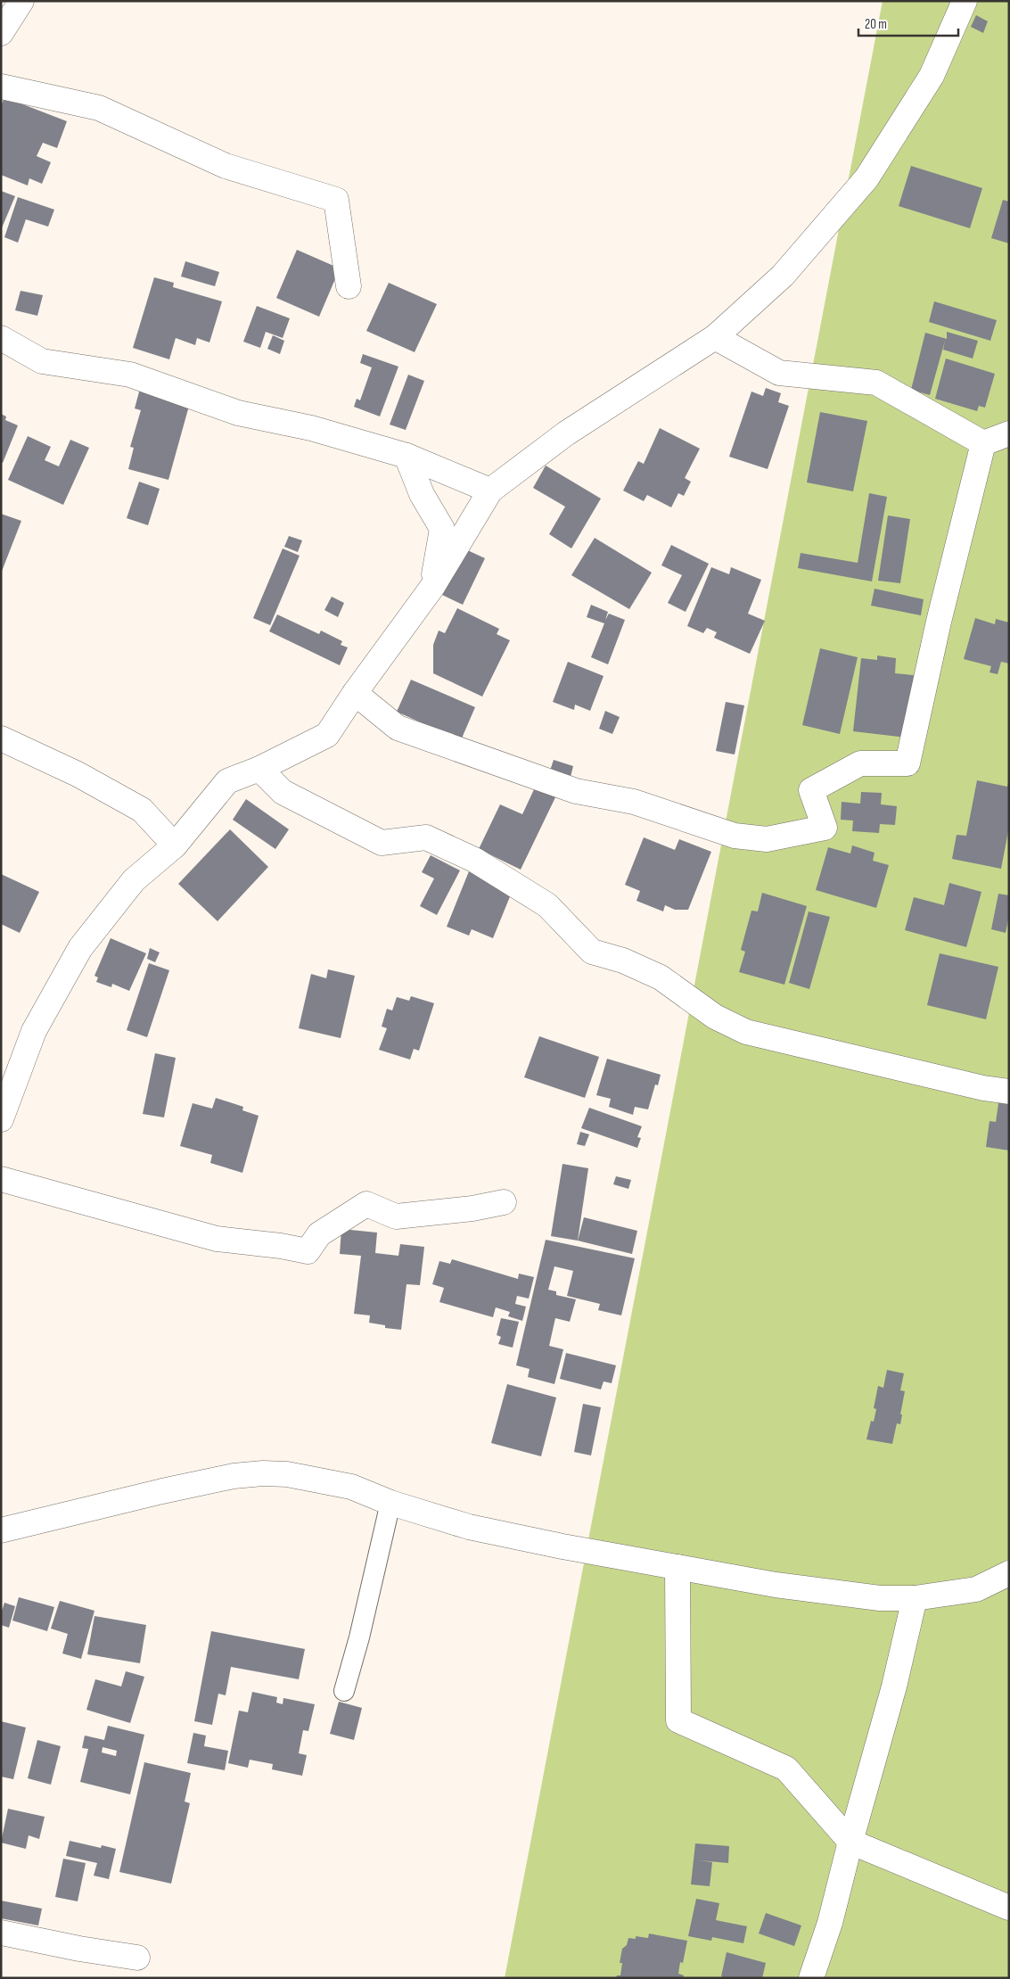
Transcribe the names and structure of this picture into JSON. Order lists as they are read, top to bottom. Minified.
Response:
{"scale_bar":"20 m"}
